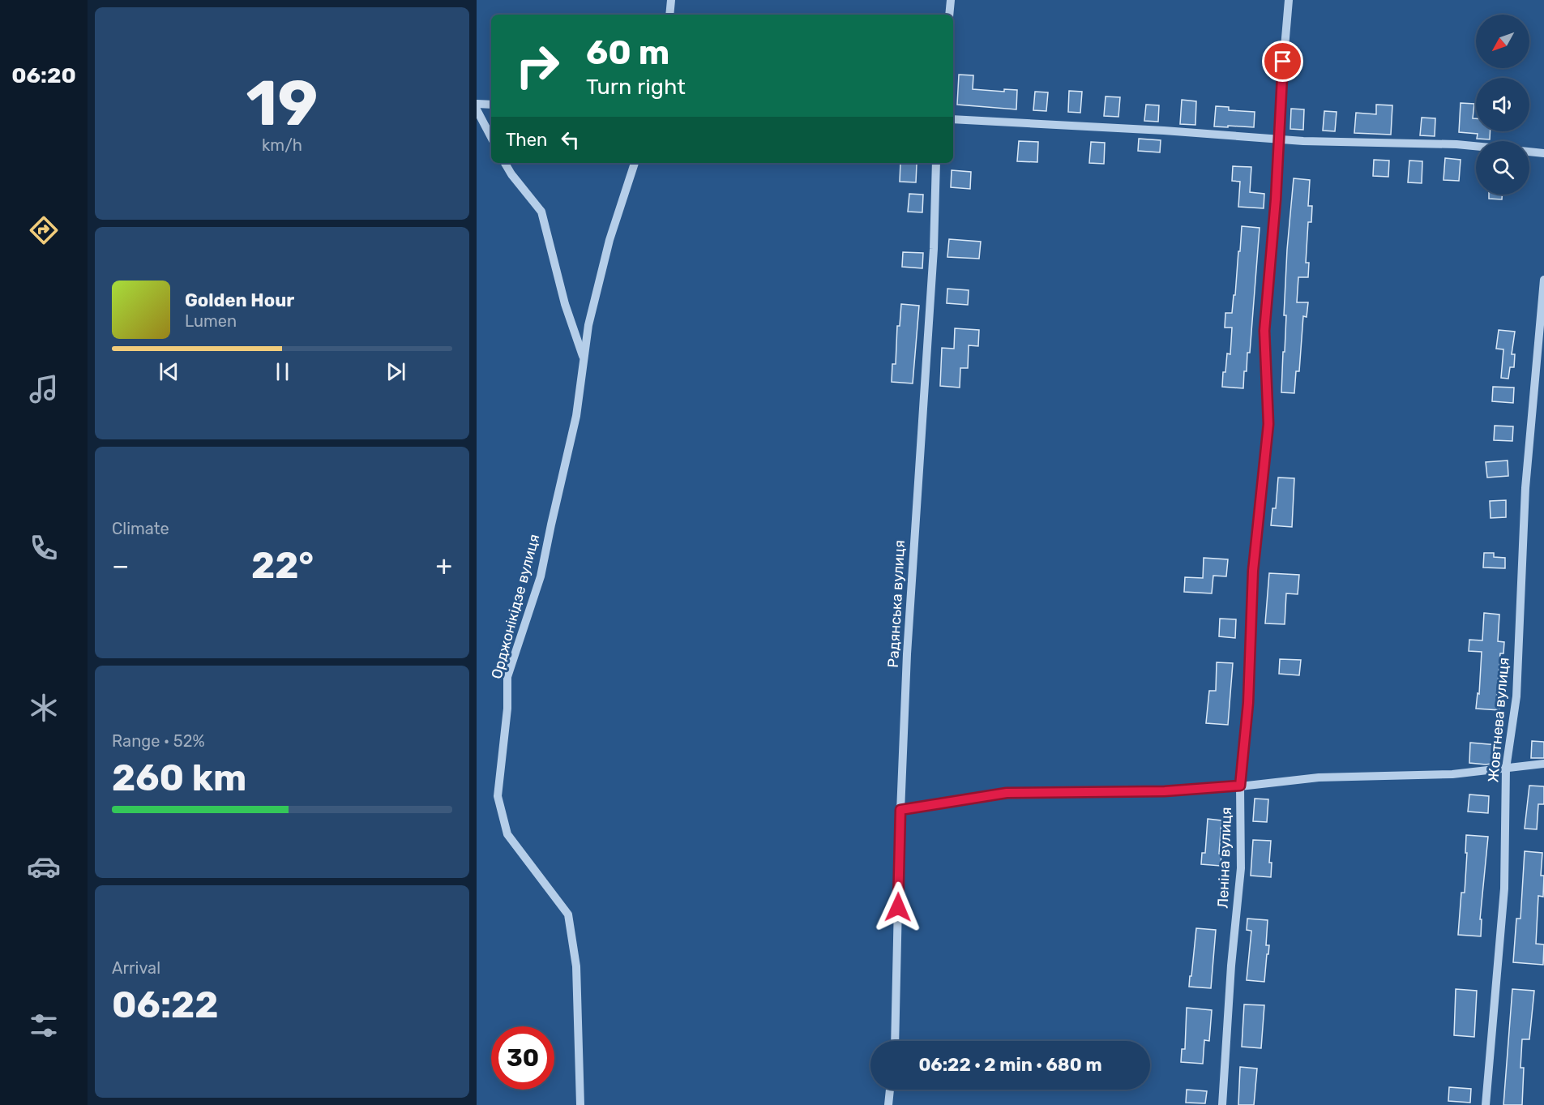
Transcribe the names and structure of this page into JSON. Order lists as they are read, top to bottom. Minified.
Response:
{"streets":{"street":["Радянська вулиця","Орджонікідзе вулиця","Жовтнева вулиця","Леніна вулиця"]},"north":"bottom left","page":{"tabs":"06:20","tile":[["19","km/h"],"Climate",["Range · 52%","260 km"],["Arrival","06:22"]],"turn":["60 m","Turn right"],"then":"Then","song":["Golden Hour","Lumen"],"heat":["−","22°","+"],"limit":"30","trip":"06:22 · 2 min · 680 m"}}
